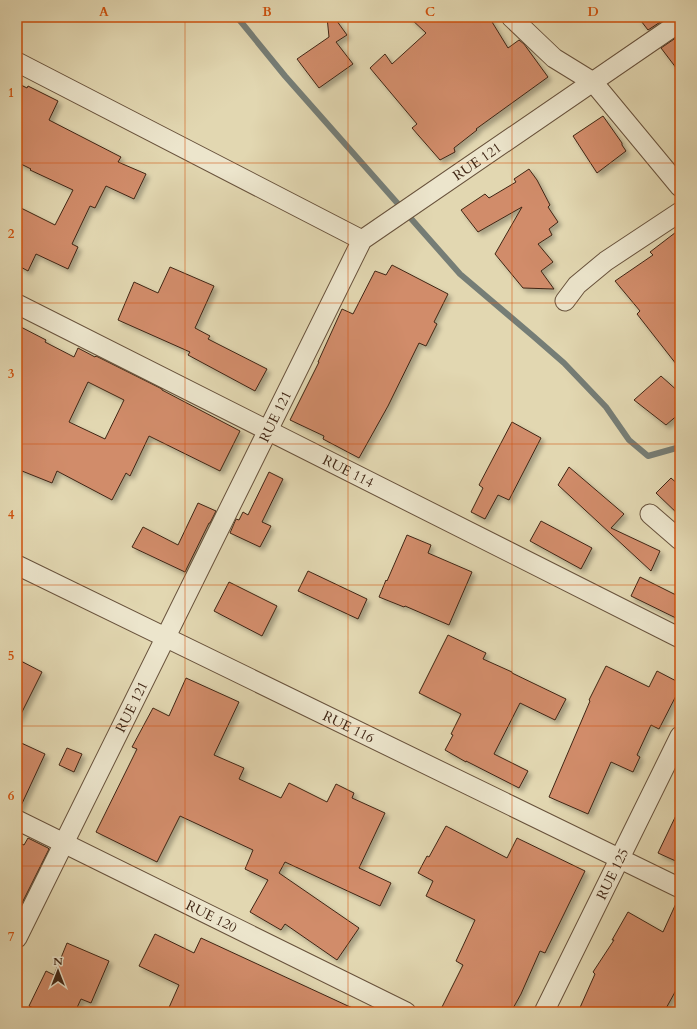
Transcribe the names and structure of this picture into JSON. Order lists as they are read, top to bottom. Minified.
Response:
{"streets":{"street":["RUE 121","RUE 114","RUE 116","RUE 125","RUE 120"]},"crossings":[["RUE 121","RUE 114"],["RUE 121","RUE 116"],["RUE 121","RUE 120"],["RUE 116","RUE 125"]],"north":"top","grid":{"columns":["A","B","C","D"],"rows":["1","2","3","4","5","6","7"]}}
